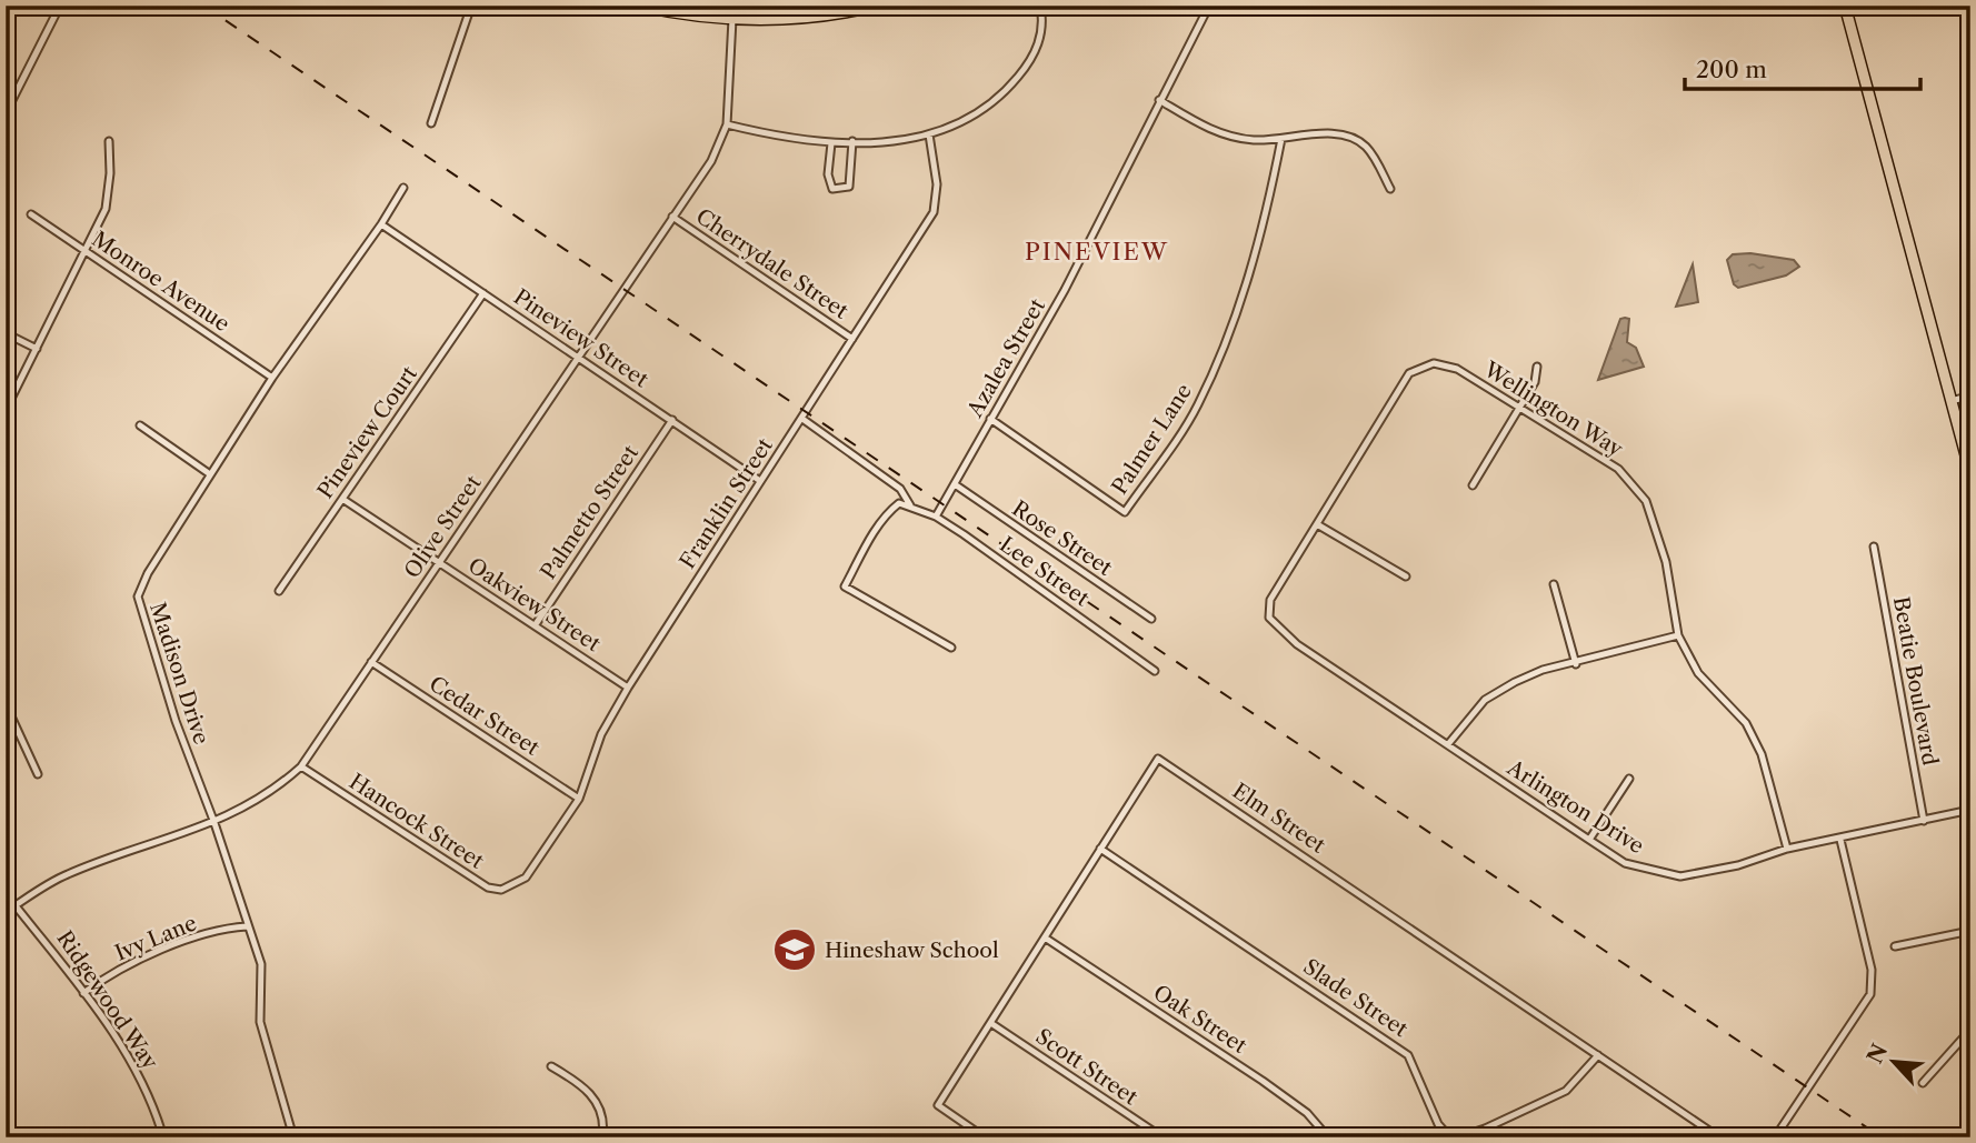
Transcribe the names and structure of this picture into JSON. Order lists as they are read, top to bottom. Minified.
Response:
{"streets":{"street":["Cherrydale Street","Monroe Avenue","Pineview Street","Azalea Street","Wellington Way","Pineview Court","Palmer Lane","Franklin Street","Palmetto Street","Olive Street","Rose Street","Lee Street","Oakview Street","Madison Drive","Beatie Boulevard","Cedar Street","Arlington Drive","Elm Street","Hancock Street","Ivy Lane","Slade Street","Ridgewood Way","Oak Street","Scott Street"]},"crossings":[["Cherrydale Street","Franklin Street"],["Cherrydale Street","Olive Street"],["Monroe Avenue","Madison Drive"],["Pineview Street","Pineview Court"],["Pineview Street","Franklin Street"],["Pineview Street","Palmetto Street"],["Pineview Street","Olive Street"],["Pineview Street","Madison Drive"],["Azalea Street","Palmer Lane"],["Azalea Street","Rose Street"],["Azalea Street","Lee Street"],["Wellington Way","Arlington Drive"],["Pineview Court","Oakview Street"],["Franklin Street","Lee Street"],["Franklin Street","Oakview Street"],["Franklin Street","Cedar Street"],["Franklin Street","Hancock Street"],["Palmetto Street","Oakview Street"],["Olive Street","Oakview Street"],["Olive Street","Madison Drive"],["Olive Street","Cedar Street"],["Olive Street","Hancock Street"],["Olive Street","Ridgewood Way"],["Madison Drive","Ivy Lane"],["Beatie Boulevard","Arlington Drive"],["Elm Street","Slade Street"],["Elm Street","Oak Street"],["Elm Street","Scott Street"],["Ivy Lane","Ridgewood Way"]],"districts":["PINEVIEW"],"places":{"school or university":["Hineshaw School"]},"scale_bar":"200 m","north":"top left"}
